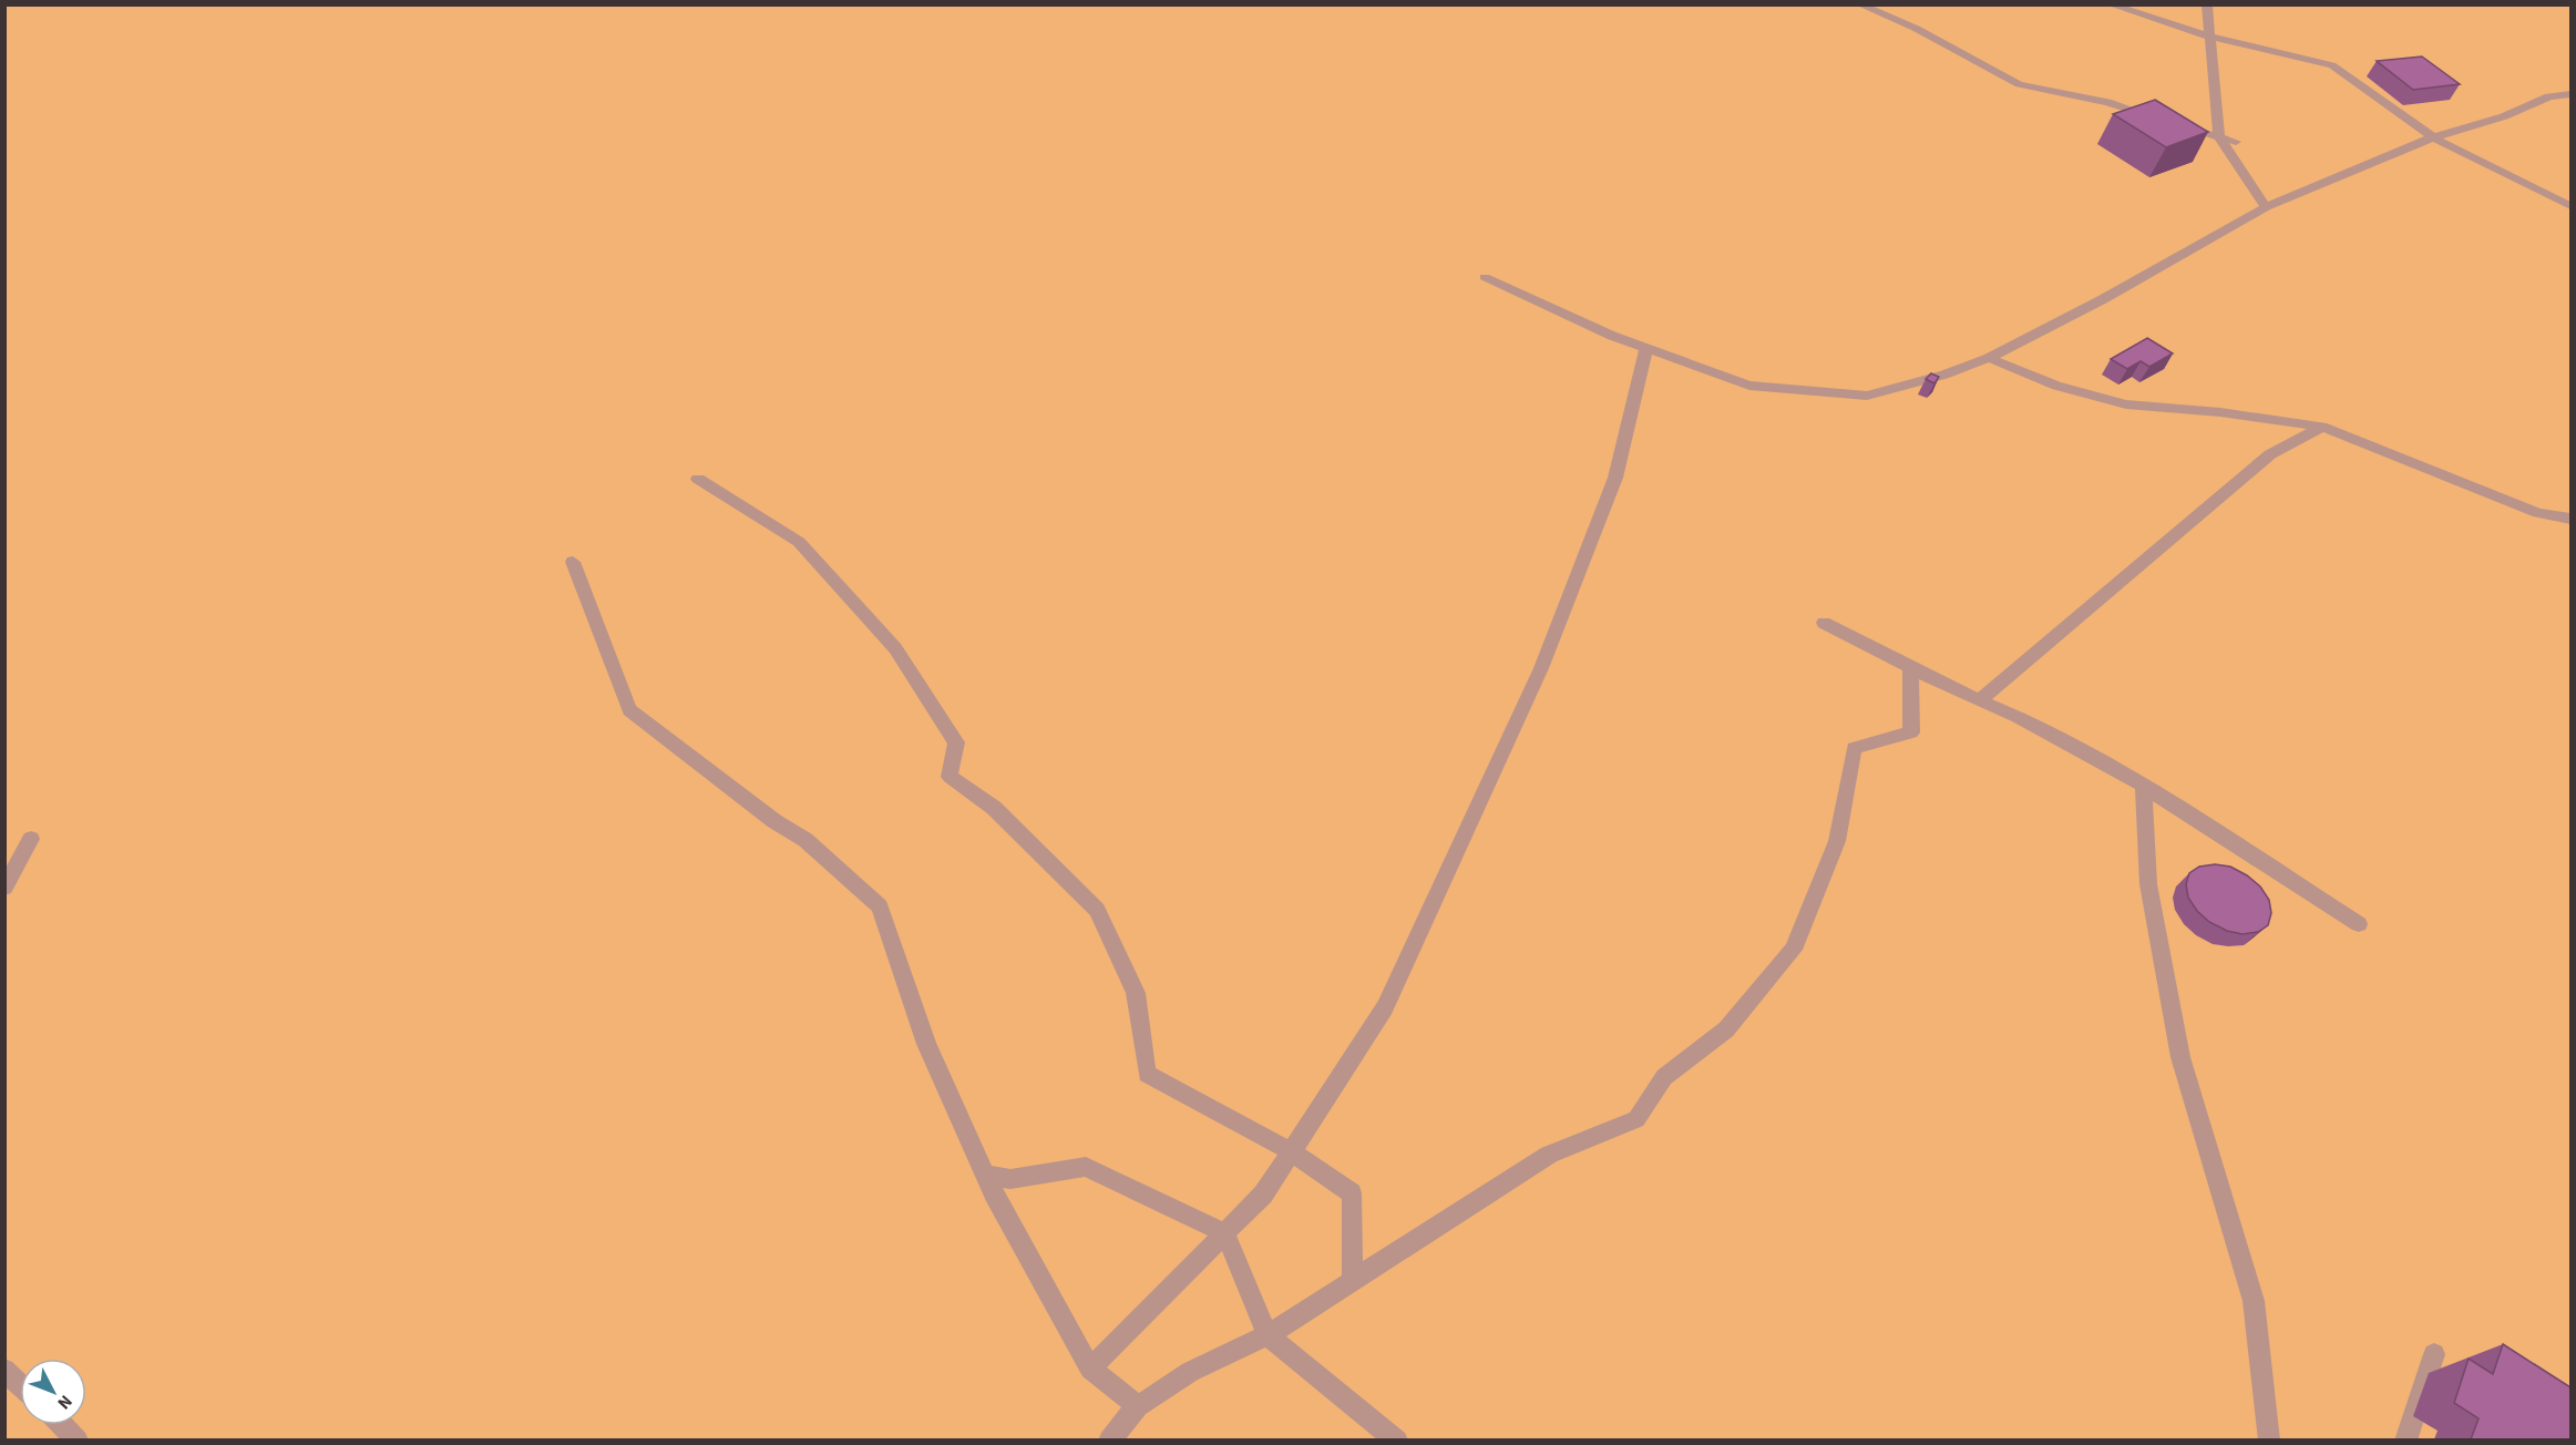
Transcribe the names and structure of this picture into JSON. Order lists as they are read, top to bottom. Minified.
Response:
{"north":"bottom right"}
